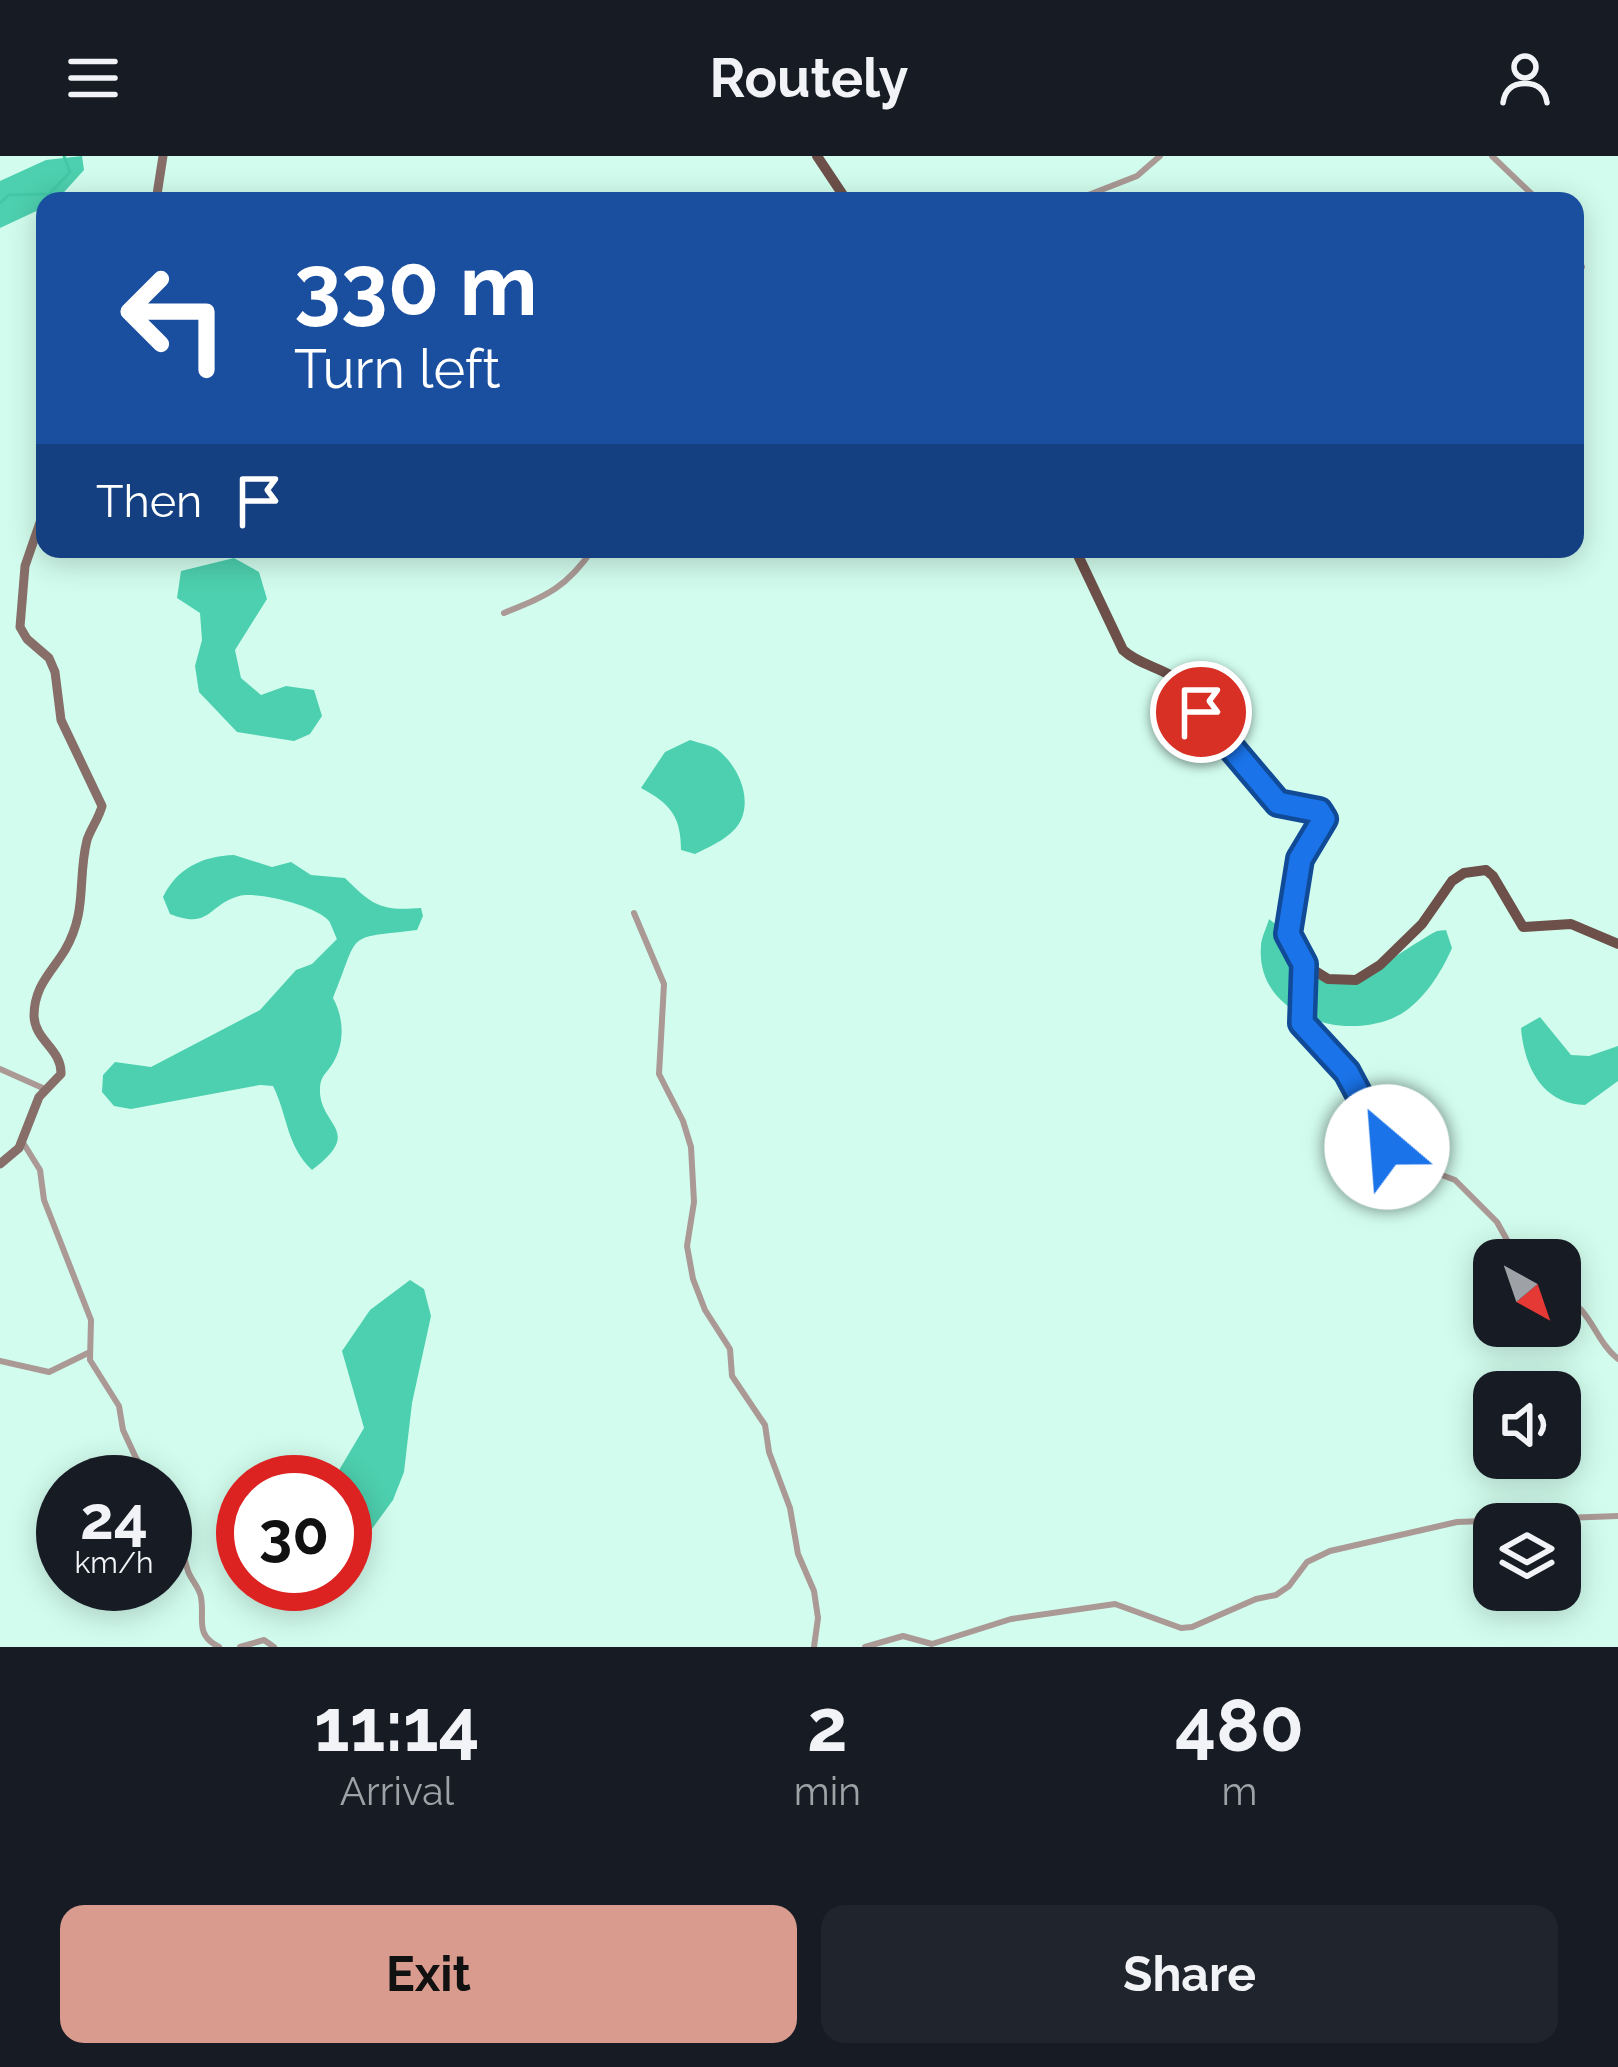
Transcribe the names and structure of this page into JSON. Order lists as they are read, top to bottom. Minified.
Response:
{"north":"bottom right","page":{"header":"Routely","turn":["330 m","Turn left"],"then":"Then","speed":"24 km/h","limit":"30","eta":["11:14","Arrival","2","min","480","m"],"buttons":["Exit","Share"]}}
